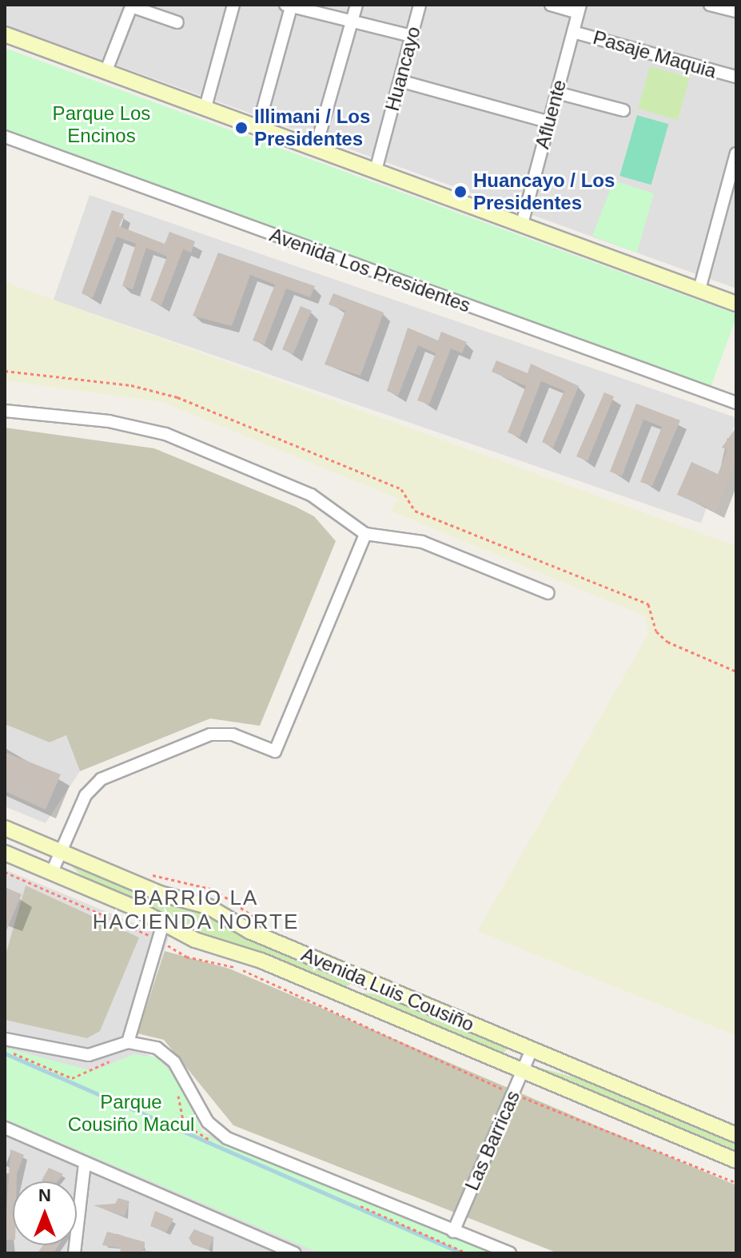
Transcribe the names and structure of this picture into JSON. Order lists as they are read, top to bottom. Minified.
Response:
{"streets":{"street":["Pasaje Maquia","Huancayo","Afluente","Avenida Los Presidentes","Avenida Luis Cousiño","Las Barricas"]},"crossings":[["Pasaje Maquia","Afluente"],["Avenida Luis Cousiño","Las Barricas"]],"districts":["BARRIO LA HACIENDA NORTE"],"parks":["Parque Los Encinos","Parque Cousiño Macul"],"places":["Illimani / Los Presidentes","Huancayo / Los Presidentes"],"north":"top"}
